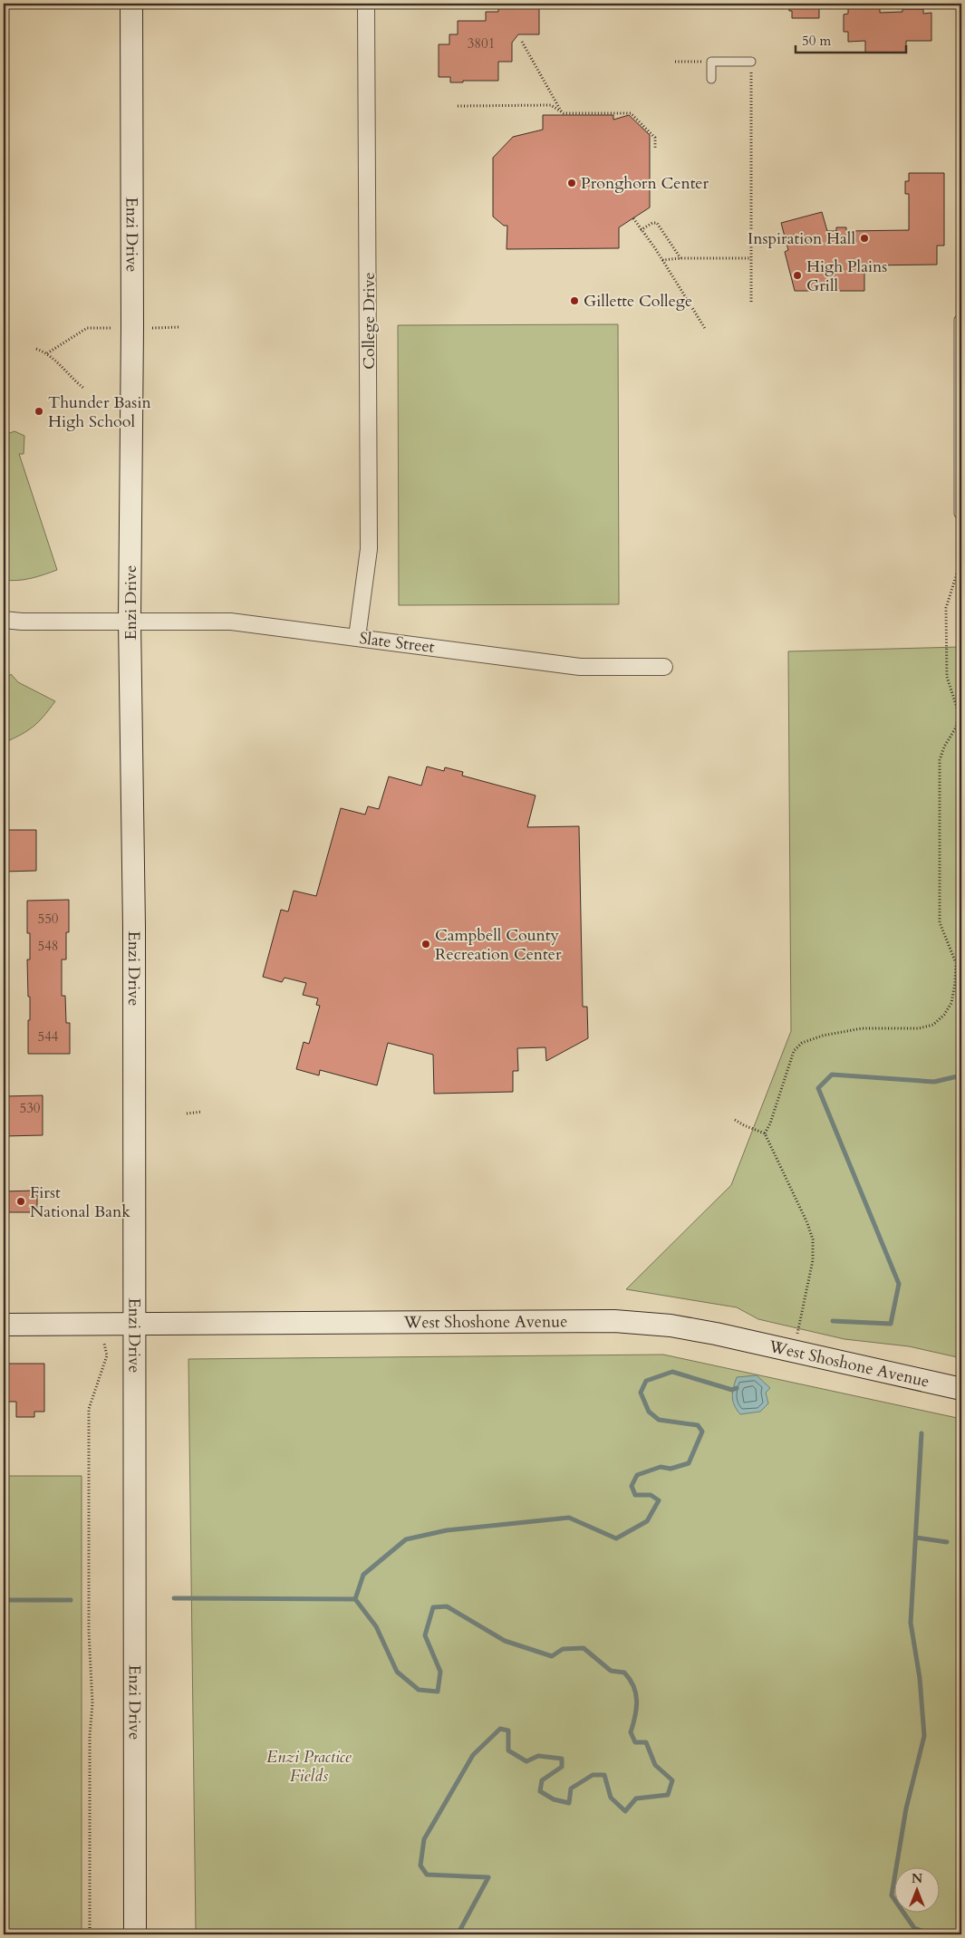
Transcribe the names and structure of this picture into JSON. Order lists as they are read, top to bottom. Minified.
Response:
{"streets":{"main road":["Enzi Drive","West Shoshone Avenue"],"street":["College Drive","Slate Street"]},"crossings":[["Enzi Drive","Slate Street"],["Enzi Drive","West Shoshone Avenue"],["College Drive","Slate Street"]],"parks":["Enzi Practice Fields"],"places":["Pronghorn Center","Inspiration Hall","High Plains Grill","Gillette College","Thunder Basin High School","Campbell County Recreation Center","First National Bank"],"house_numbers":["3801","550","548","544","530"],"scale_bar":"50 m","north":"top"}
